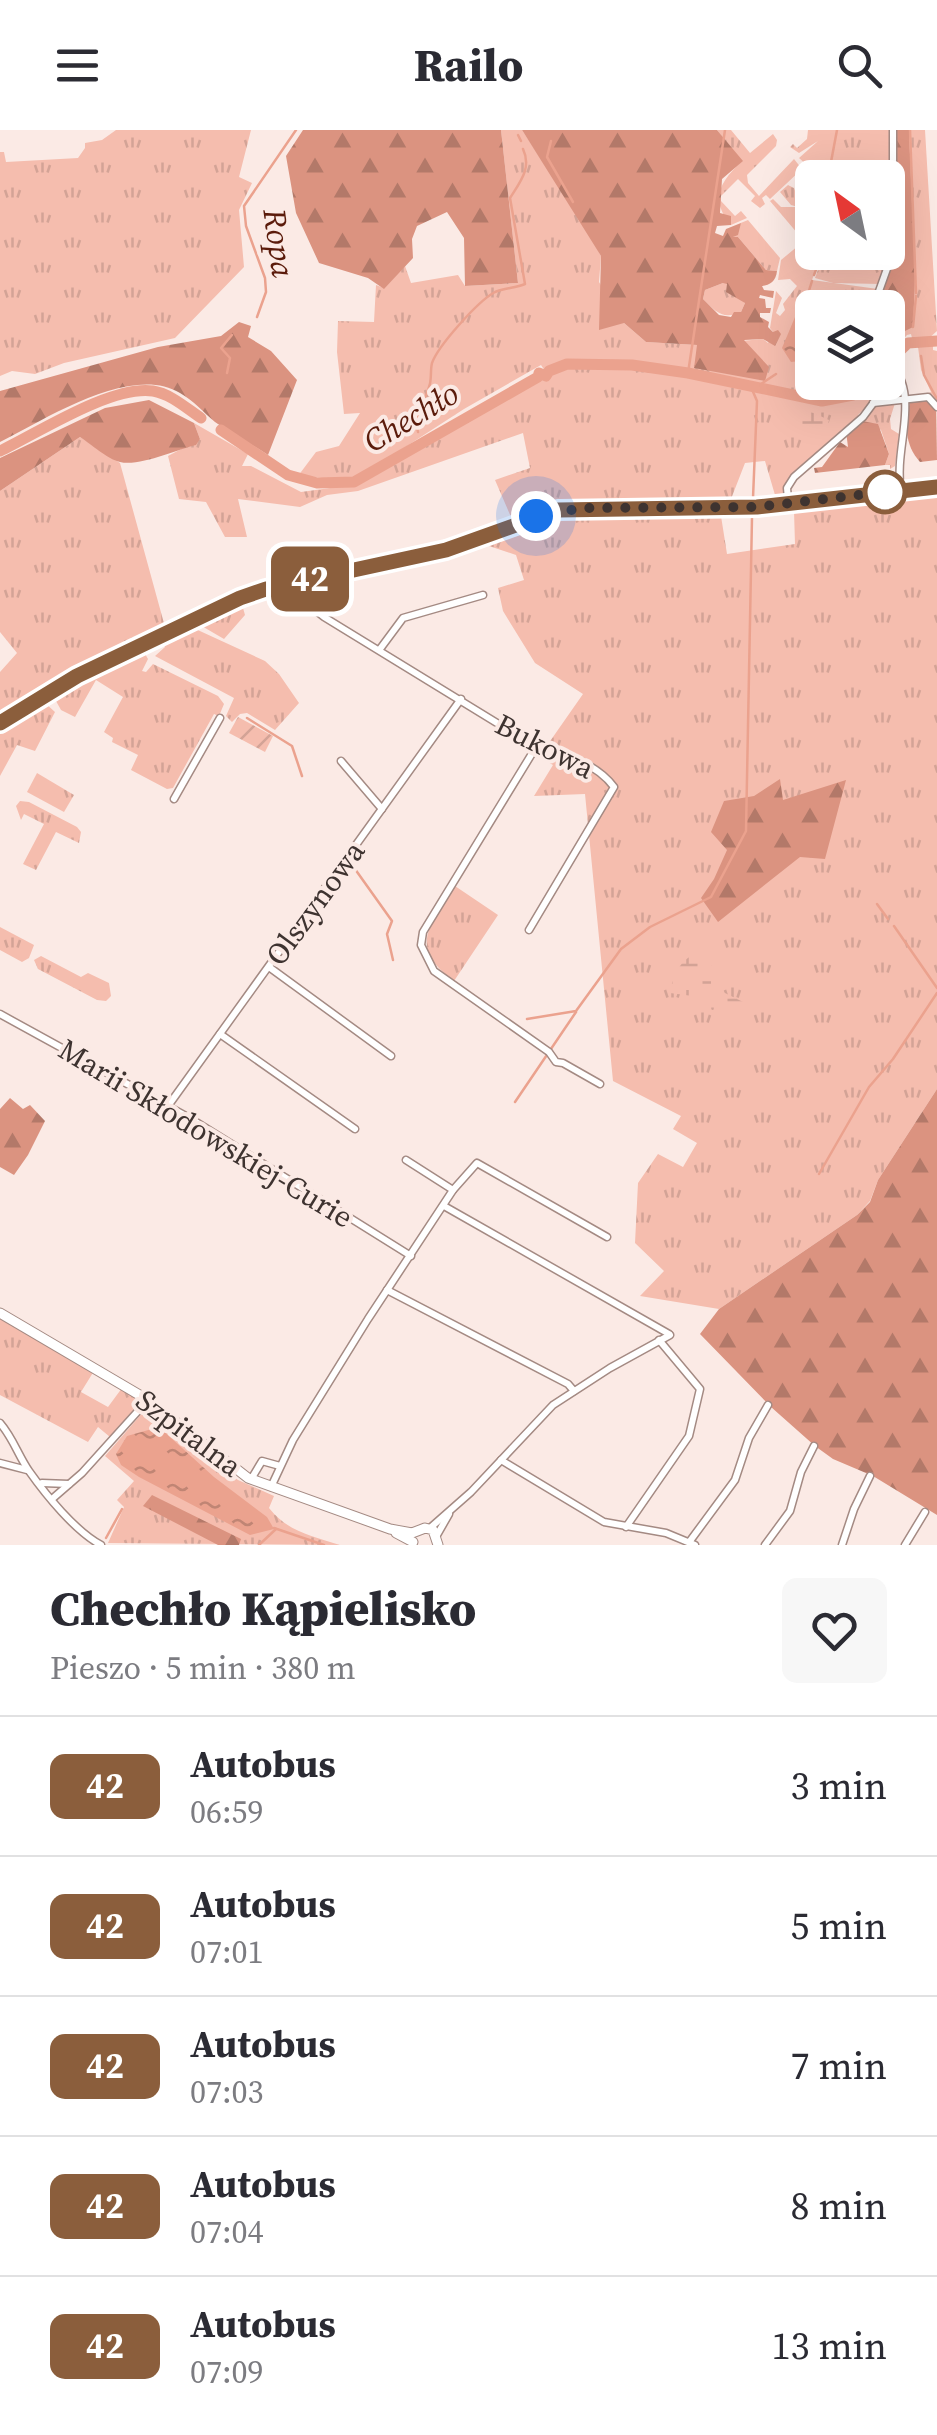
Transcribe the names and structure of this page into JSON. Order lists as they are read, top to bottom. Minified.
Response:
{"streets":{"street":["Bukowa","Olszynowa","Marii Skłodowskiej-Curie","Szpitalna"]},"crossings":[["Bukowa","Olszynowa"],["Olszynowa","Marii Skłodowskiej-Curie"]],"water":["Ropa","Chechło"],"lines":["bus line 42"],"north":"top left","page":{"header":"Railo","on_map":"42","heading":["Chechło Kąpielisko","Pieszo · 5 min · 380 m"],"list":[{"mark":"42","name":"Autobus","note":"06:59","value":"3 min"},{"mark":"42","name":"Autobus","note":"07:01","value":"5 min"},{"mark":"42","name":"Autobus","note":"07:03","value":"7 min"},{"mark":"42","name":"Autobus","note":"07:04","value":"8 min"},{"mark":"42","name":"Autobus","note":"07:09","value":"13 min"}]}}
